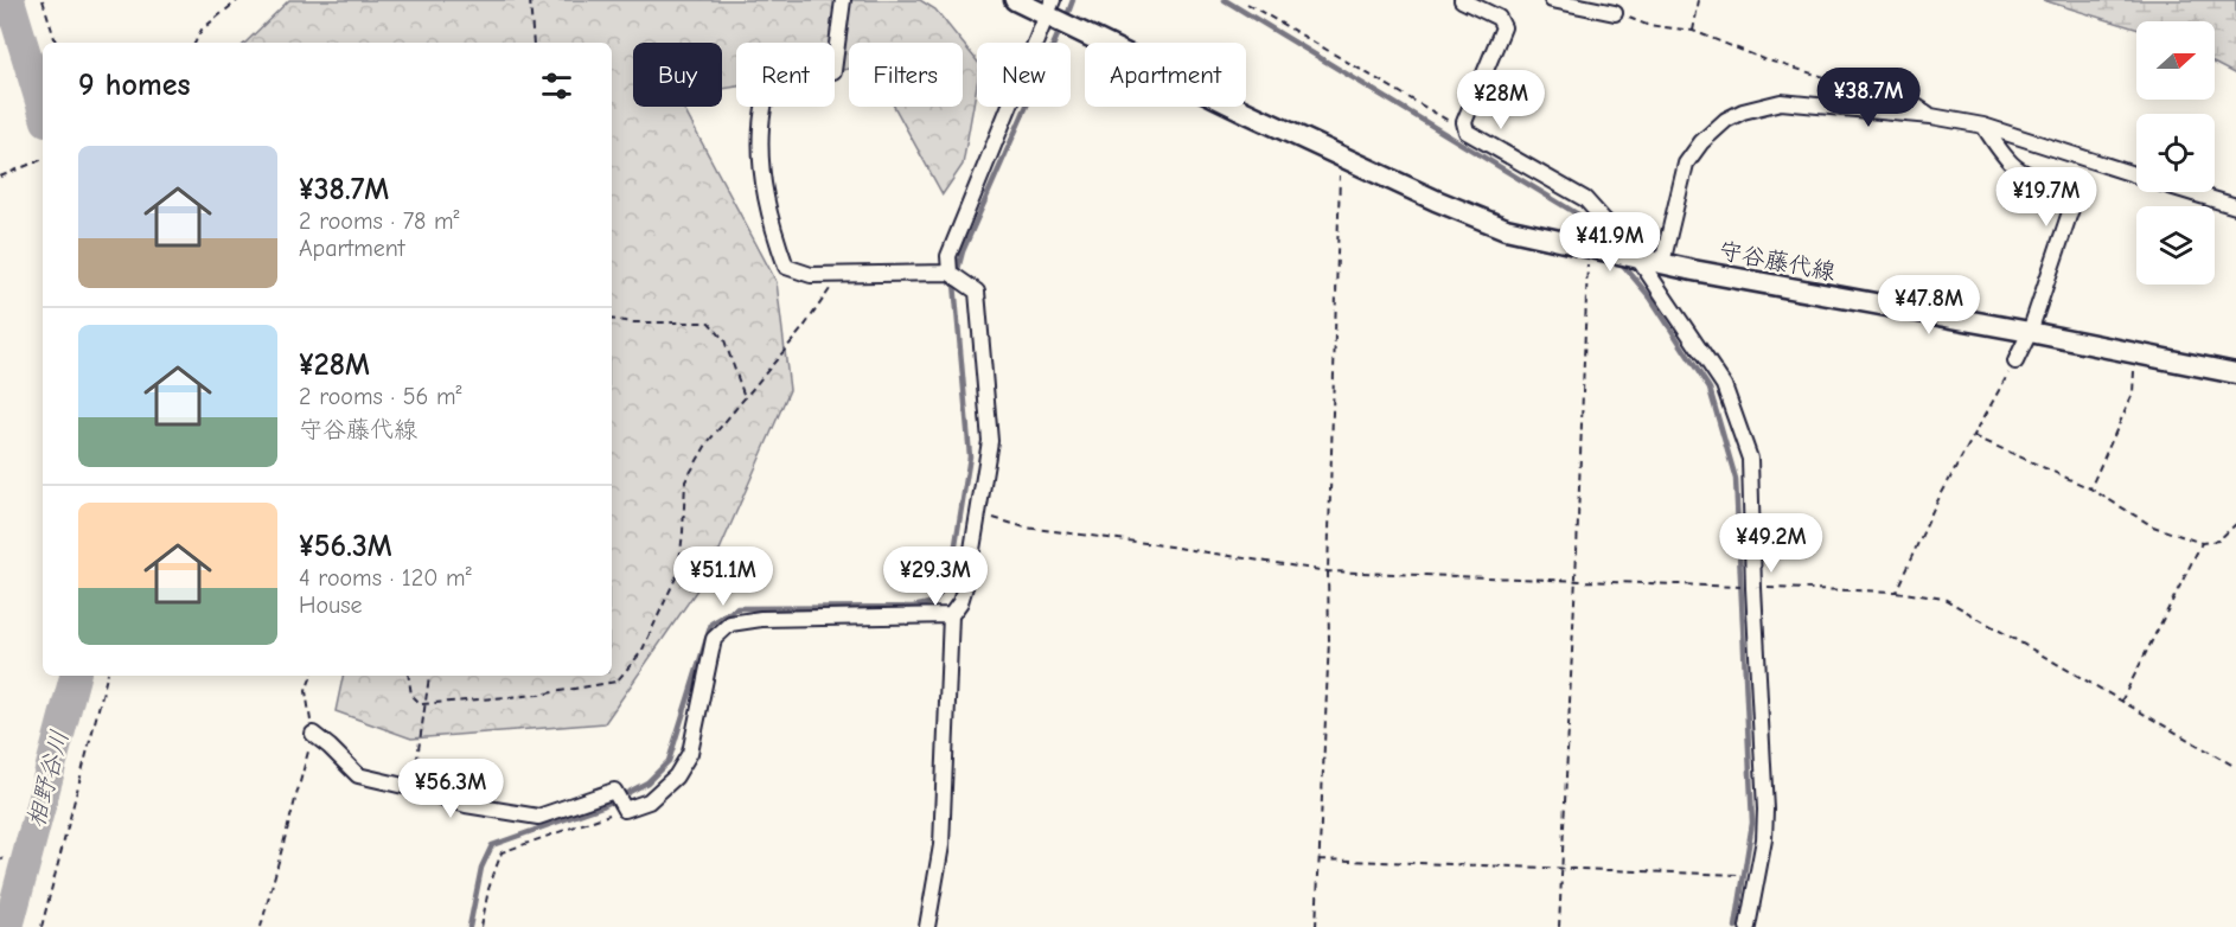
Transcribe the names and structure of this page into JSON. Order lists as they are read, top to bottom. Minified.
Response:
{"streets":{"main road":["守谷藤代線"]},"water":["相野谷川"],"north":"right","page":{"chip":["Buy","Rent","Filters","New","Apartment"],"heading":"9 homes","price":["¥38.7M","¥28M","¥19.7M","¥41.9M","¥47.8M","¥49.2M","¥51.1M","¥29.3M","¥56.3M"],"list":[{"name":"¥38.7M","note":"2 rooms · 78 m² · Apartment"},{"name":"¥28M","note":"2 rooms · 56 m² · 守谷藤代線"},{"name":"¥56.3M","note":"4 rooms · 120 m² · House"}]}}
